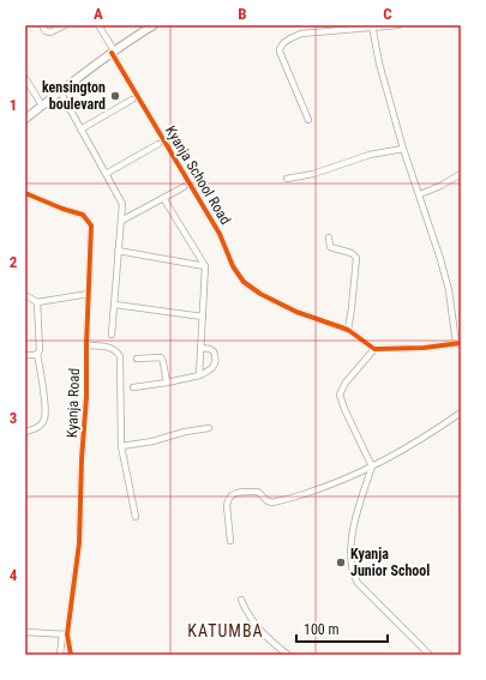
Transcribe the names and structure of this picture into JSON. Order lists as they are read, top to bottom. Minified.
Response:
{"streets":{"street":["Kyanja School Road","Kyanja Road"]},"districts":["KATUMBA"],"places":["kensington boulevard","Kyanja Junior School"],"scale_bar":"100 m","grid":{"columns":["A","B","C"],"rows":["1","2","3","4"]}}
